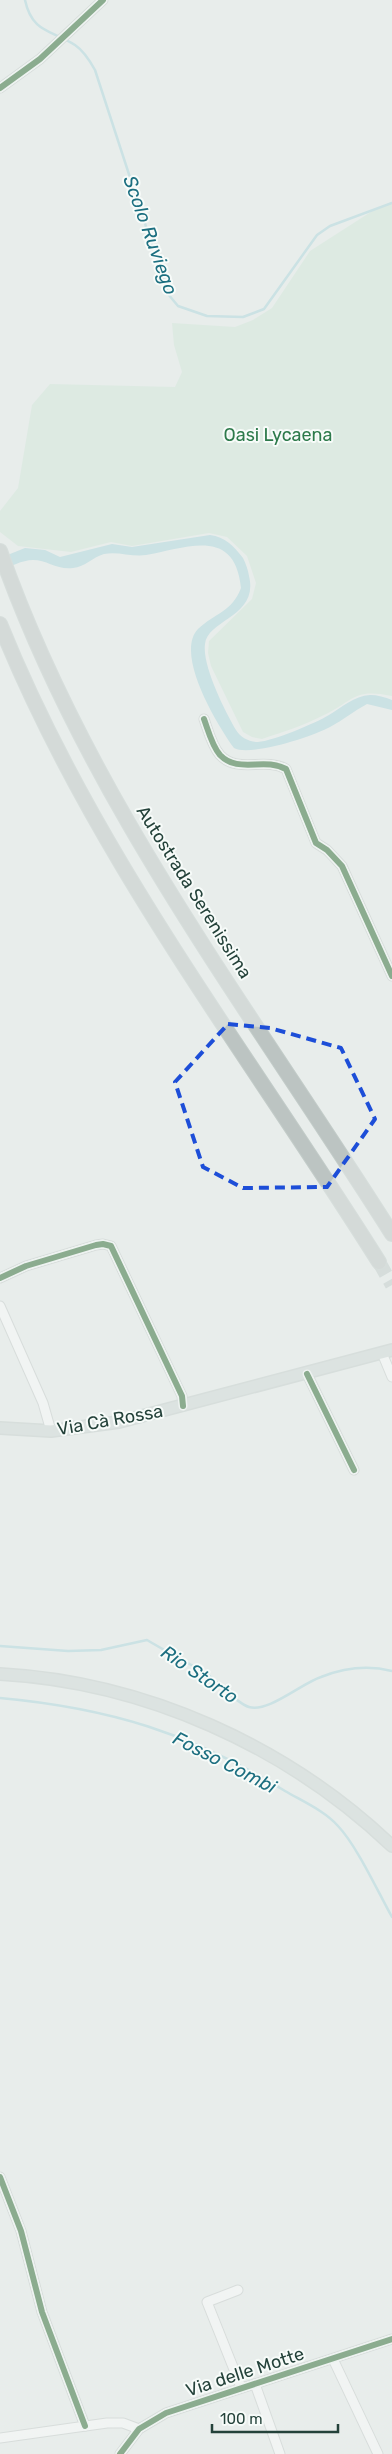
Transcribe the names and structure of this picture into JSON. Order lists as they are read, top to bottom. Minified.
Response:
{"streets":{"highway":["Autostrada Serenissima"],"main road":["Via Cà Rossa"],"street":["Via delle Motte"]},"water":["Scolo Ruviego","Rio Storto","Fosso Combi"],"parks":["Oasi Lycaena"],"scale_bar":"100 m"}
